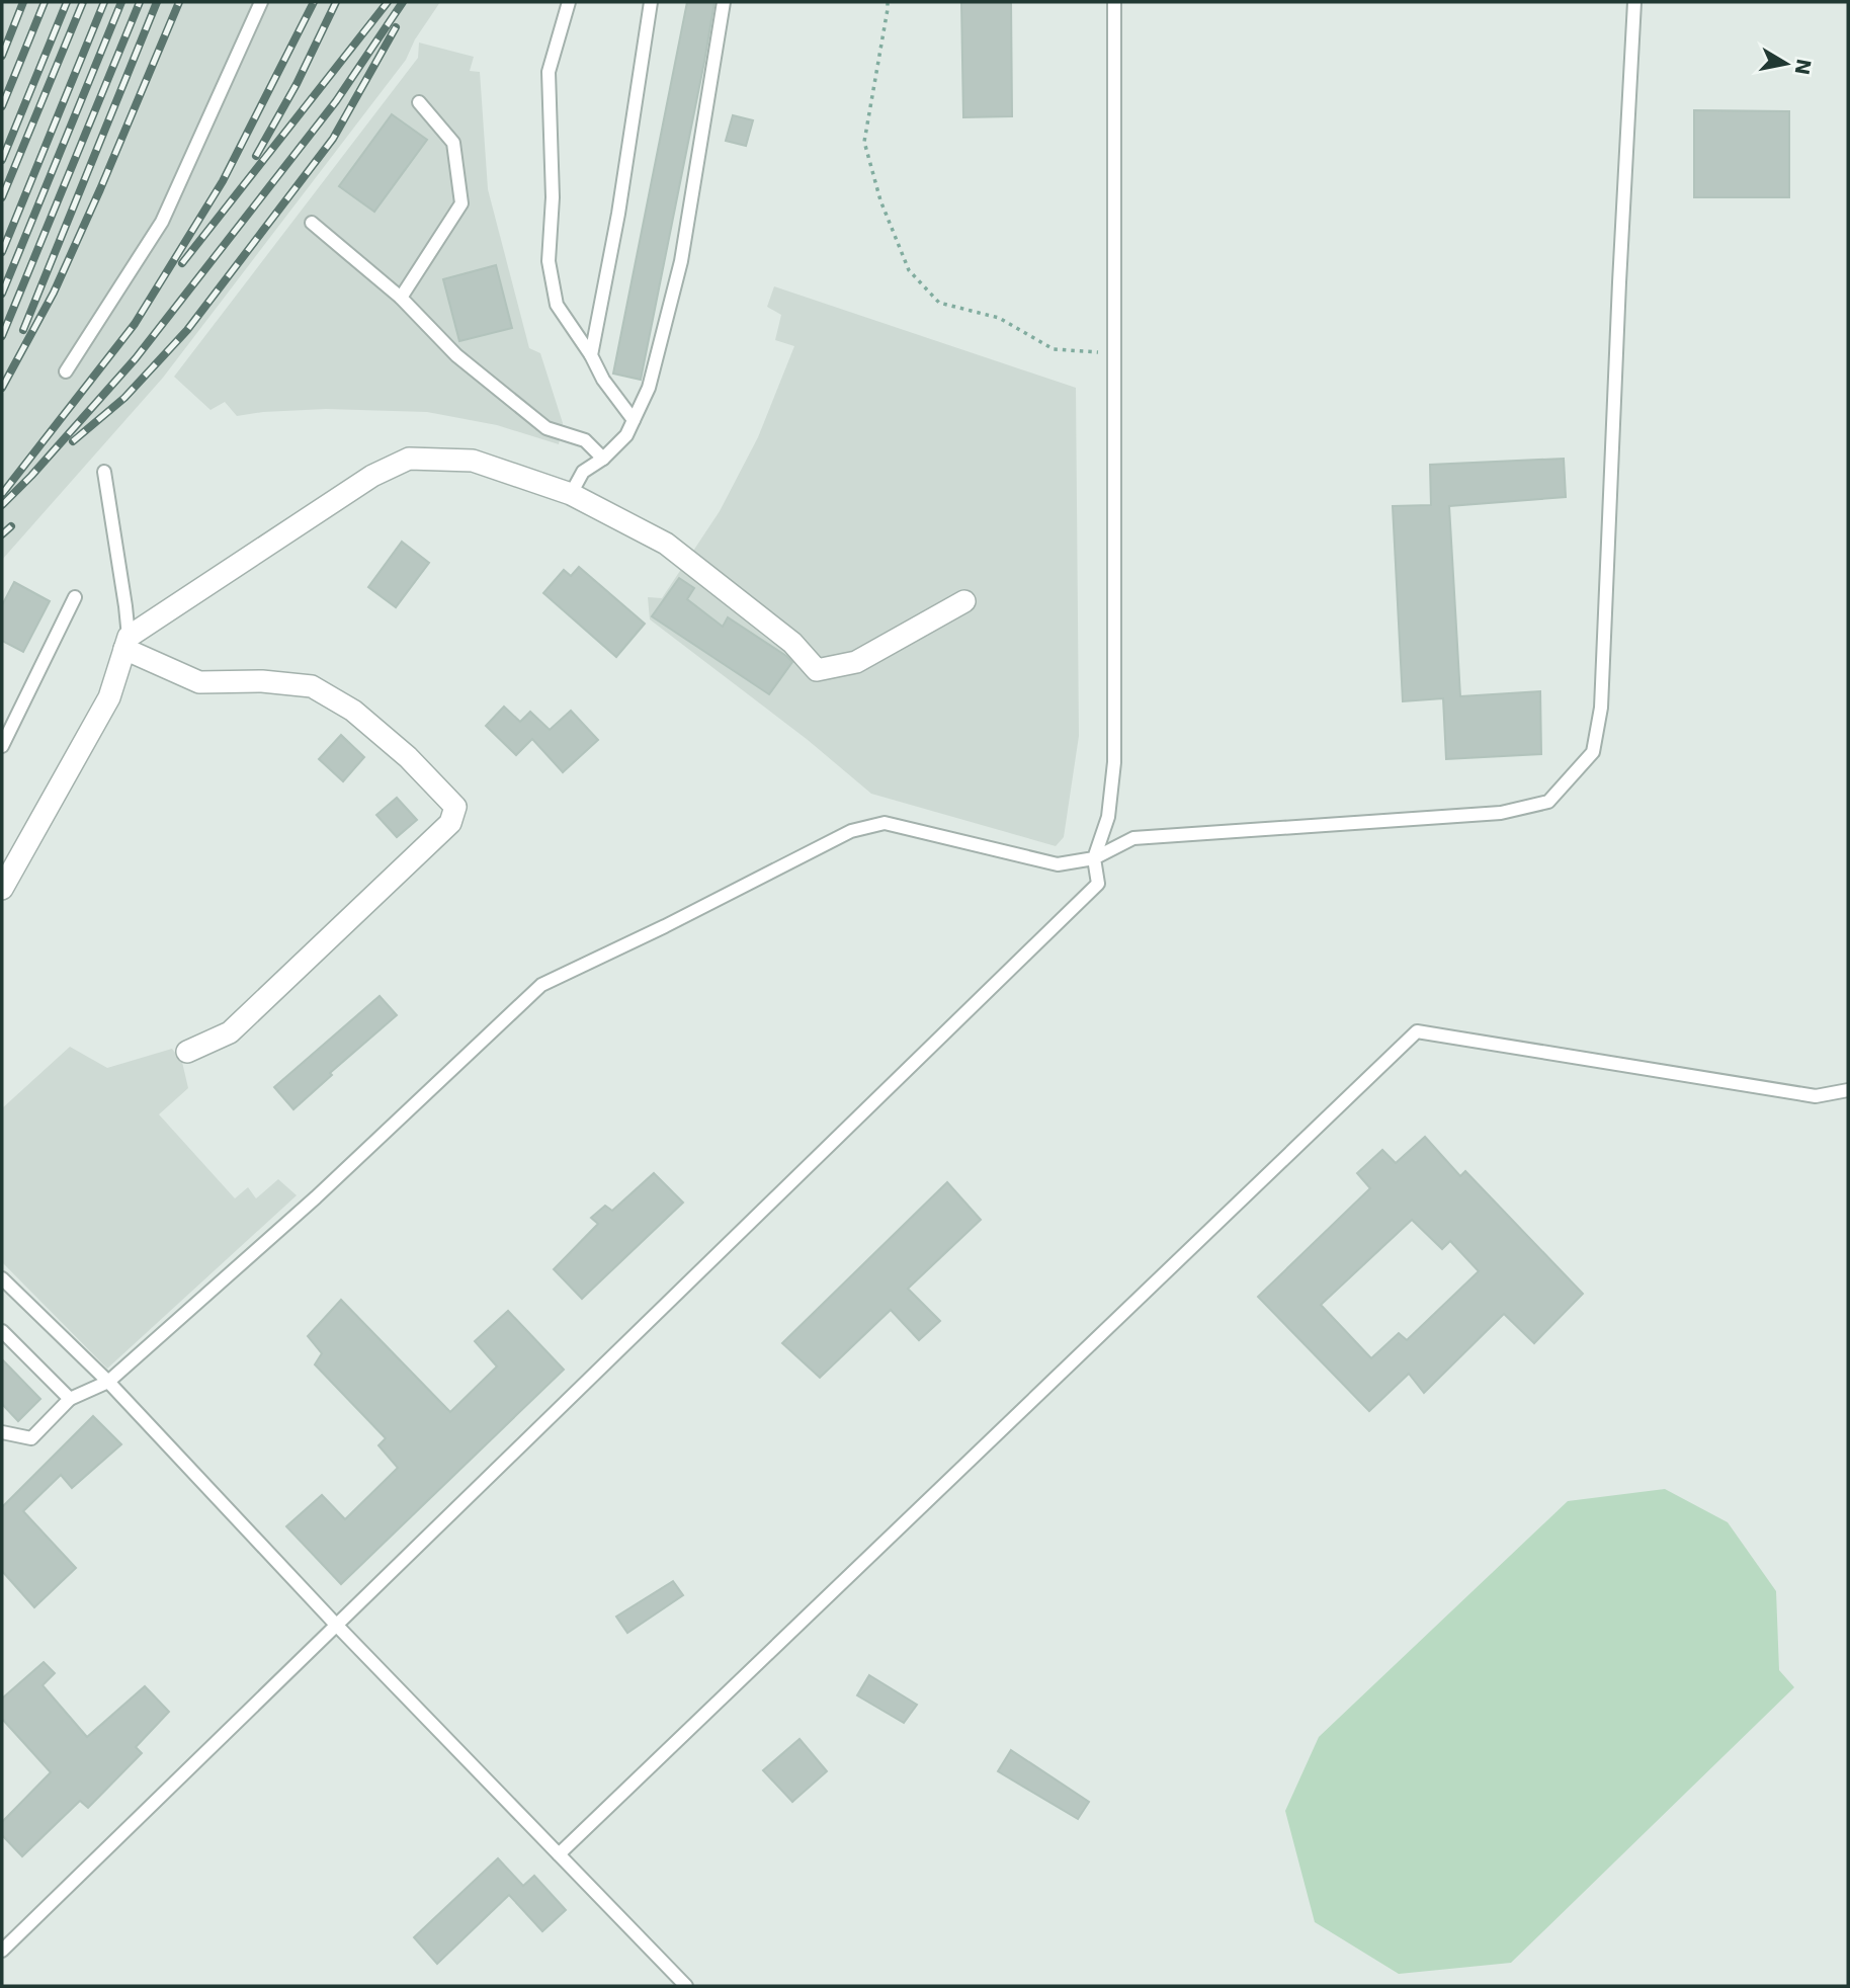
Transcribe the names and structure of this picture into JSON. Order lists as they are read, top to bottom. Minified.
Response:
{"north":"right"}
